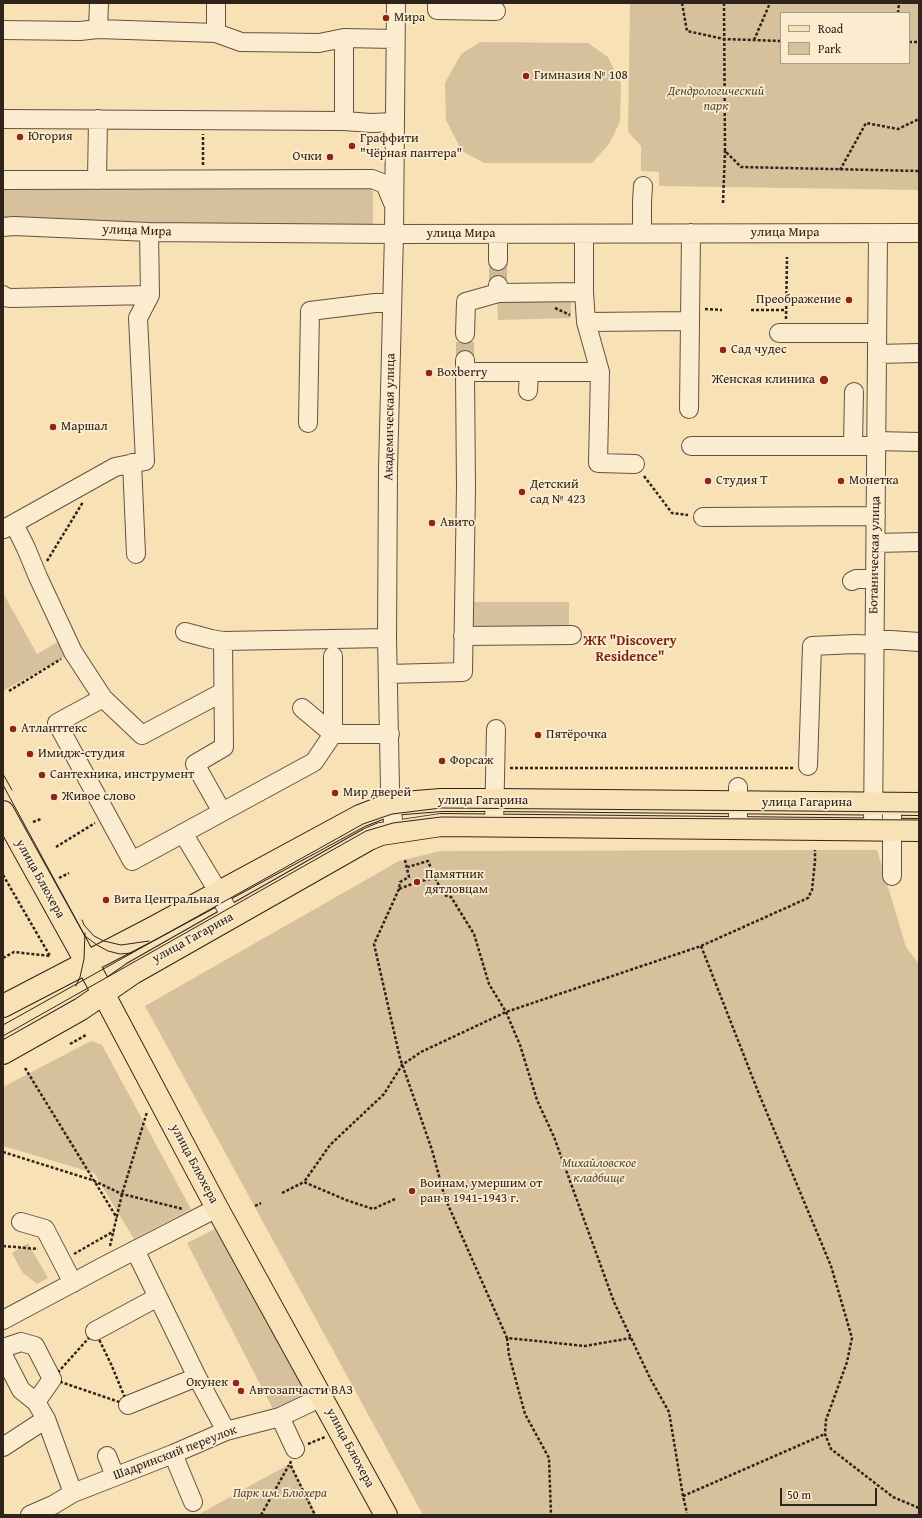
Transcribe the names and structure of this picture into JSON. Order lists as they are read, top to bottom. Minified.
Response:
{"streets":{"main road":["улица Гагарина","улица Блюхера"],"street":["улица Мира","Академическая улица","Ботаническая улица","Шадринский переулок"]},"crossings":[["улица Мира","Академическая улица"],["улица Мира","Ботаническая улица"],["Академическая улица","улица Гагарина"],["Ботаническая улица","улица Гагарина"],["улица Гагарина","улица Блюхера"],["улица Блюхера","Шадринский переулок"]],"districts":["ЖК \"Discovery Residence\""],"parks":["Дендрологический парк","Михайловское кладбище","Парк им. Блюхера"],"places":["Мира","Гимназия № 108","Югория","Граффити \"Чёрная пантера\"","Очки","Преображение","Сад чудес","Boxberry","Женская клиника","Маршал","Студия Т","Монетка","Детский сад № 423","Авито","Атланттекс","Пятёрочка","Имидж-студия","Форсаж","Сантехника, инструмент","Мир дверей","Живое слово","Памятник дятловцам","Вита Центральная","Воинам, умершим от ран в 1941-1943 г.","Окунек","Автозапчасти ВАЗ"],"legend":["Road","Park"],"scale_bar":"50 m"}
